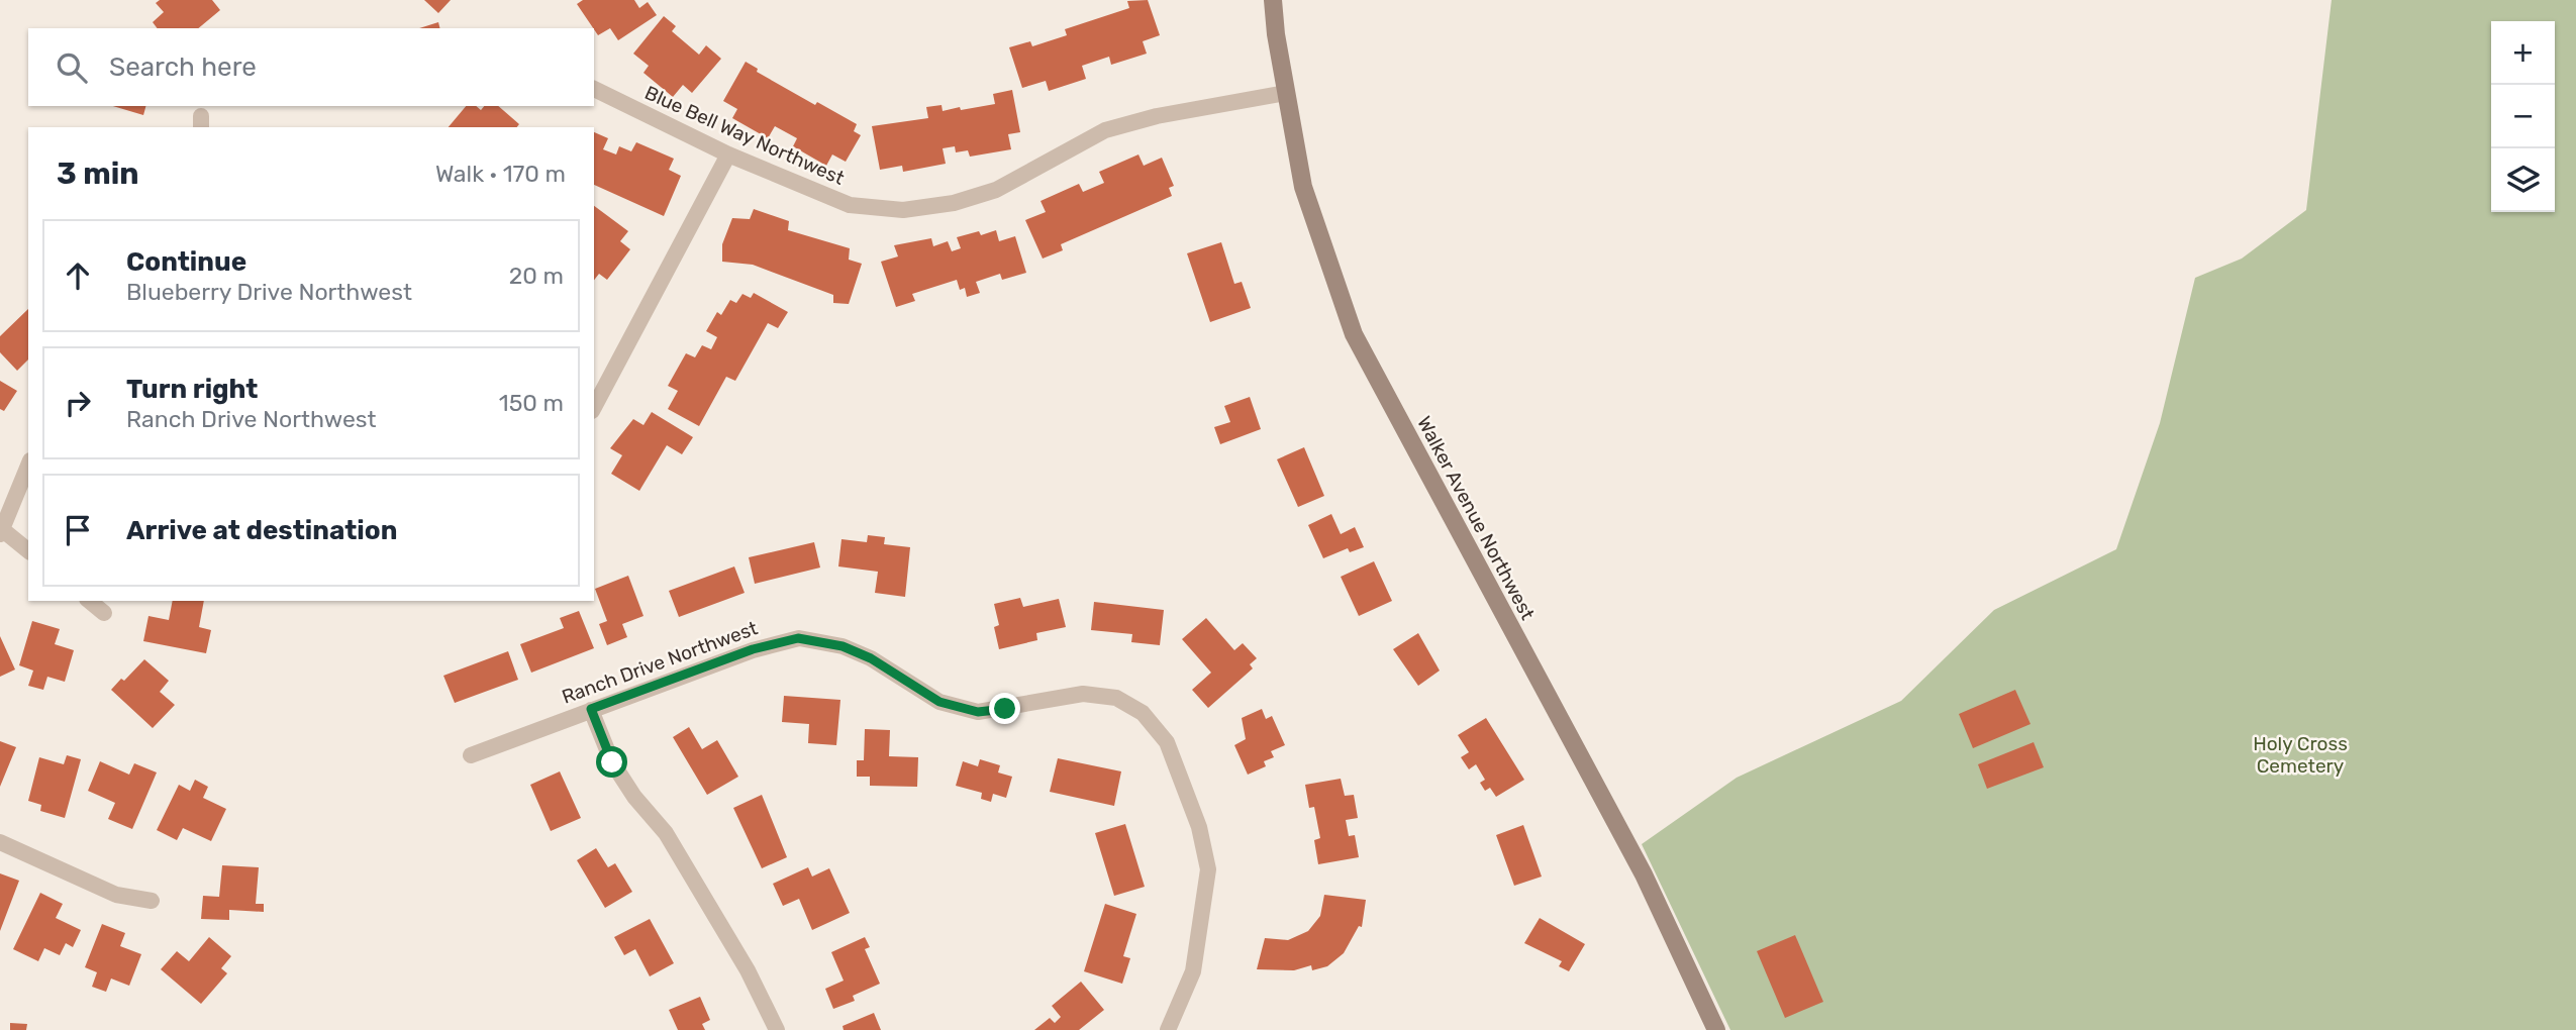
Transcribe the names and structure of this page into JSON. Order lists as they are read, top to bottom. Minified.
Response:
{"streets":{"main road":["Walker Avenue Northwest"],"street":["Blue Bell Way Northwest","Ranch Drive Northwest"]},"crossings":[["Blue Bell Way Northwest","Walker Avenue Northwest"]],"parks":["Holy Cross Cemetery"],"page":{"map_buttons":["+","−"],"search":"Search here","heading":["3 min","Walk · 170 m"],"list":[["Continue","Blueberry Drive Northwest","20 m"],["Turn right","Ranch Drive Northwest","150 m"],"Arrive at destination"]}}
